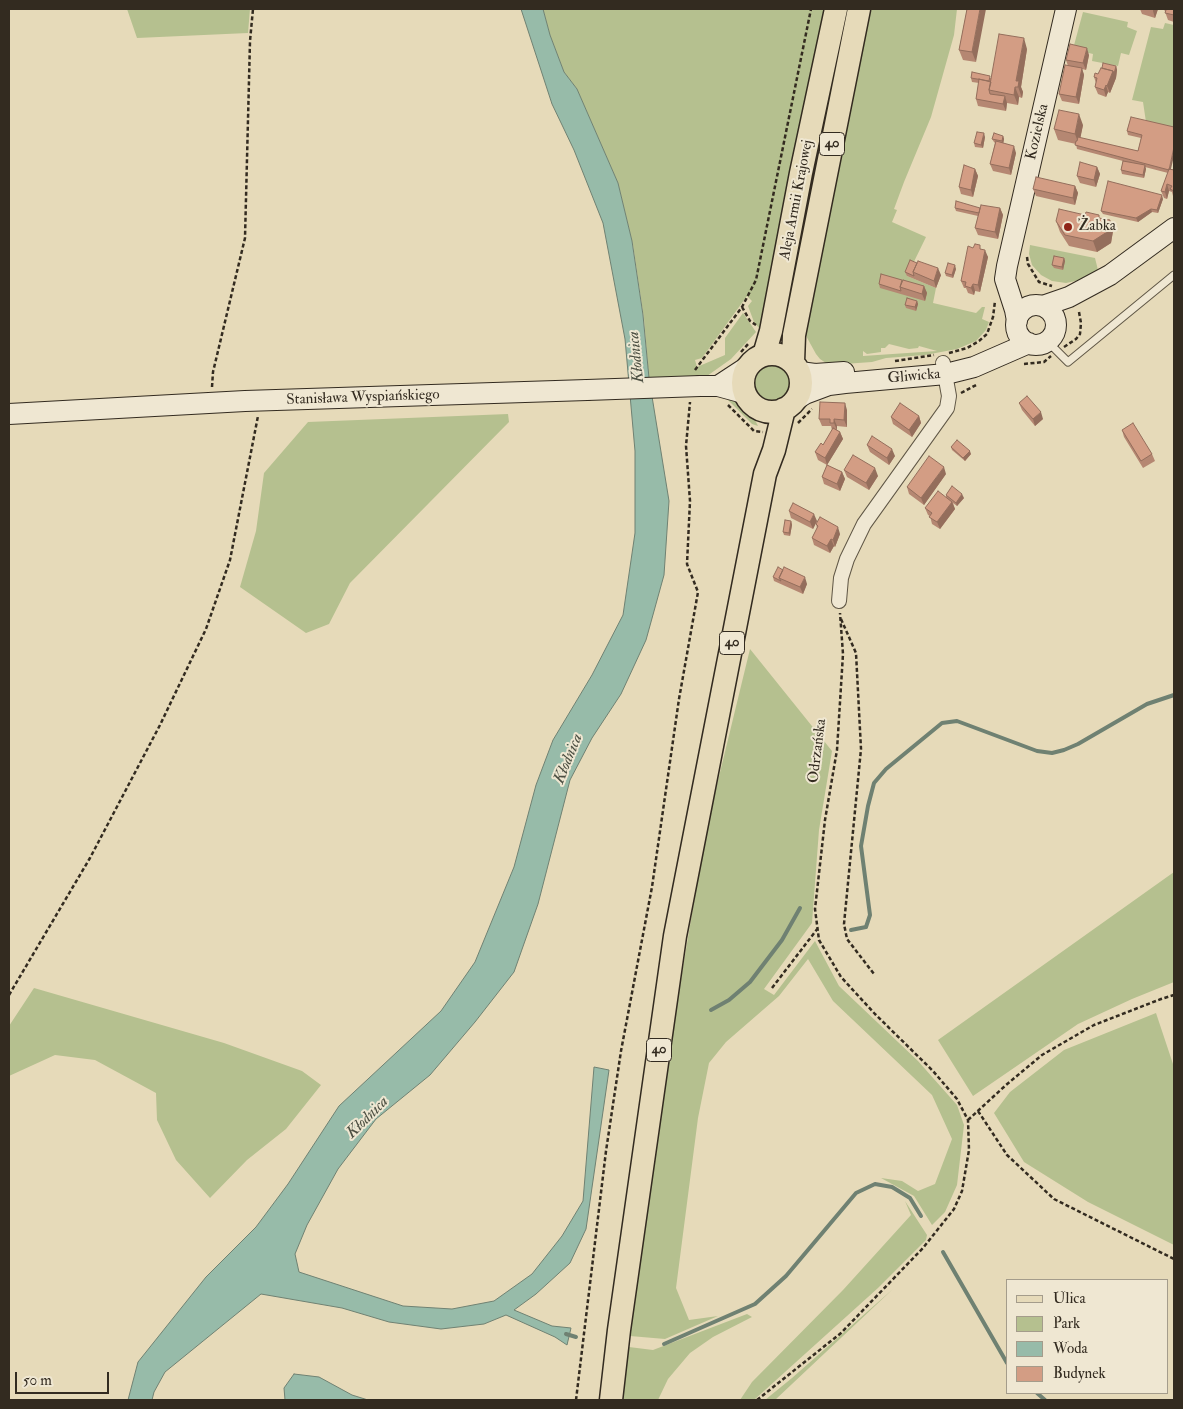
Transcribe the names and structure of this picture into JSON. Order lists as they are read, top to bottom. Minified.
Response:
{"streets":{"main road":["Kozielska","40","Aleja Armii Krajowej","Gliwicka","Stanisława Wyspiańskiego"],"path":["Odrzańska"]},"crossings":[["Kozielska","Gliwicka"],["40","Aleja Armii Krajowej"],["40","Gliwicka"],["40","Stanisława Wyspiańskiego"],["Aleja Armii Krajowej","Gliwicka"],["Aleja Armii Krajowej","Stanisława Wyspiańskiego"],["Gliwicka","Stanisława Wyspiańskiego"]],"water":["Kłodnica"],"places":["Żabka"],"legend":["Ulica","Park","Woda","Budynek"],"scale_bar":"50 m"}
